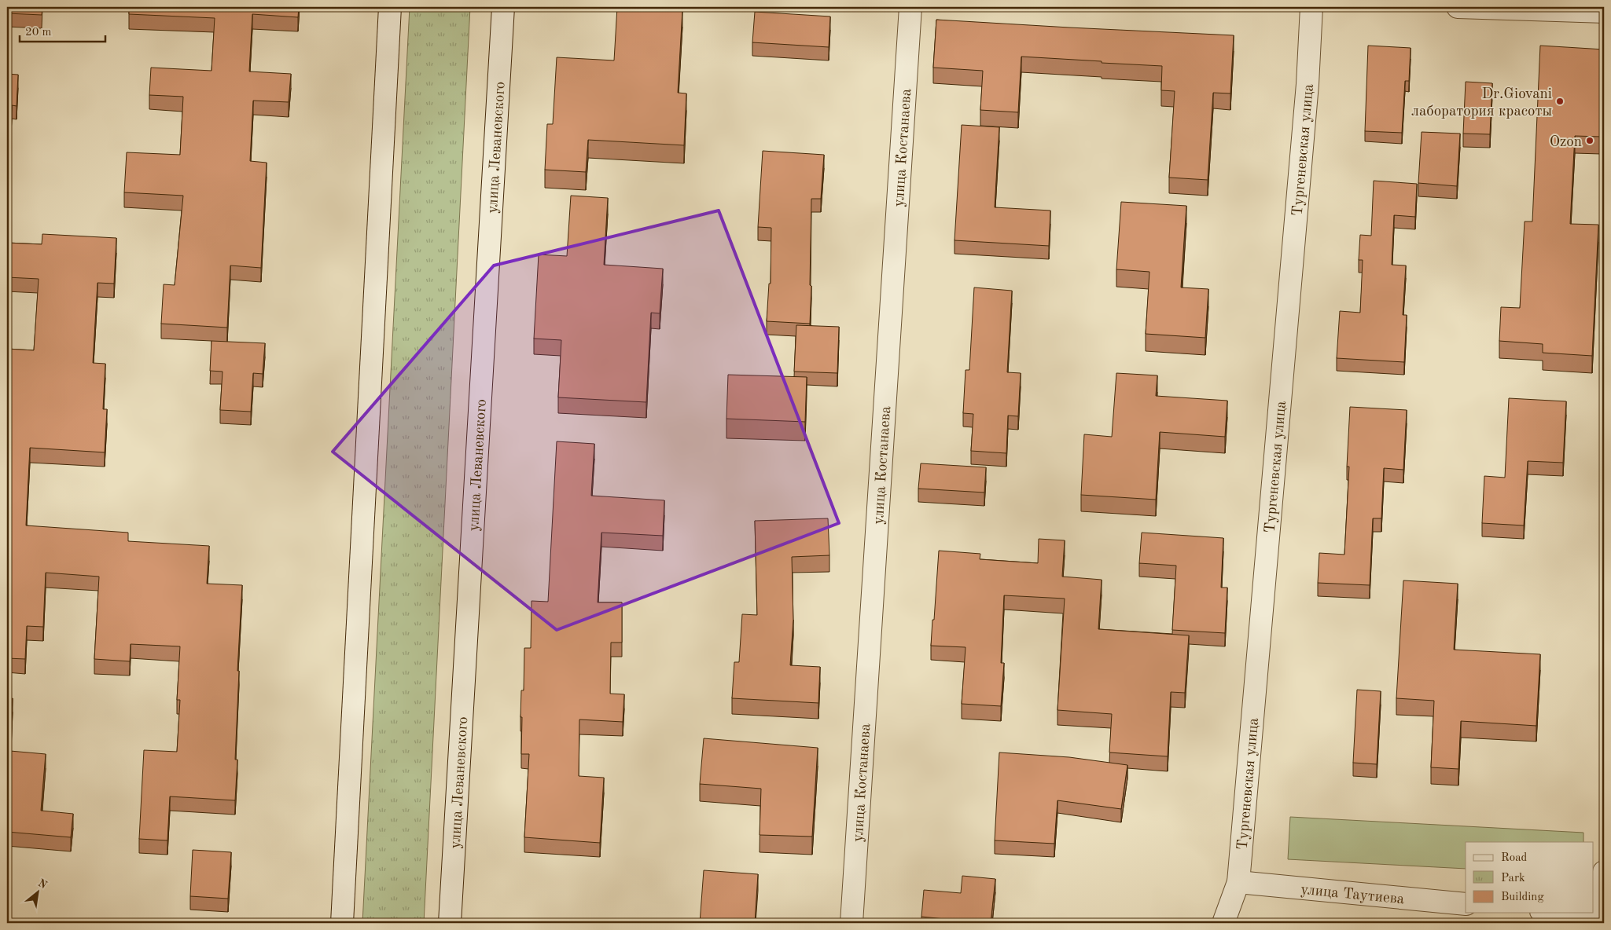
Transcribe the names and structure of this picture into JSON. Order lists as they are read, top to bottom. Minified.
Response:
{"streets":{"street":["улица Леваневского","улица Костанаева","Тургеневская улица","улица Таутиева"]},"crossings":[["Тургеневская улица","улица Таутиева"]],"places":["Dr.Giovani лаборатория красоты","Ozon"],"legend":["Road","Park","Building"],"scale_bar":"20 m","north":"top right"}
